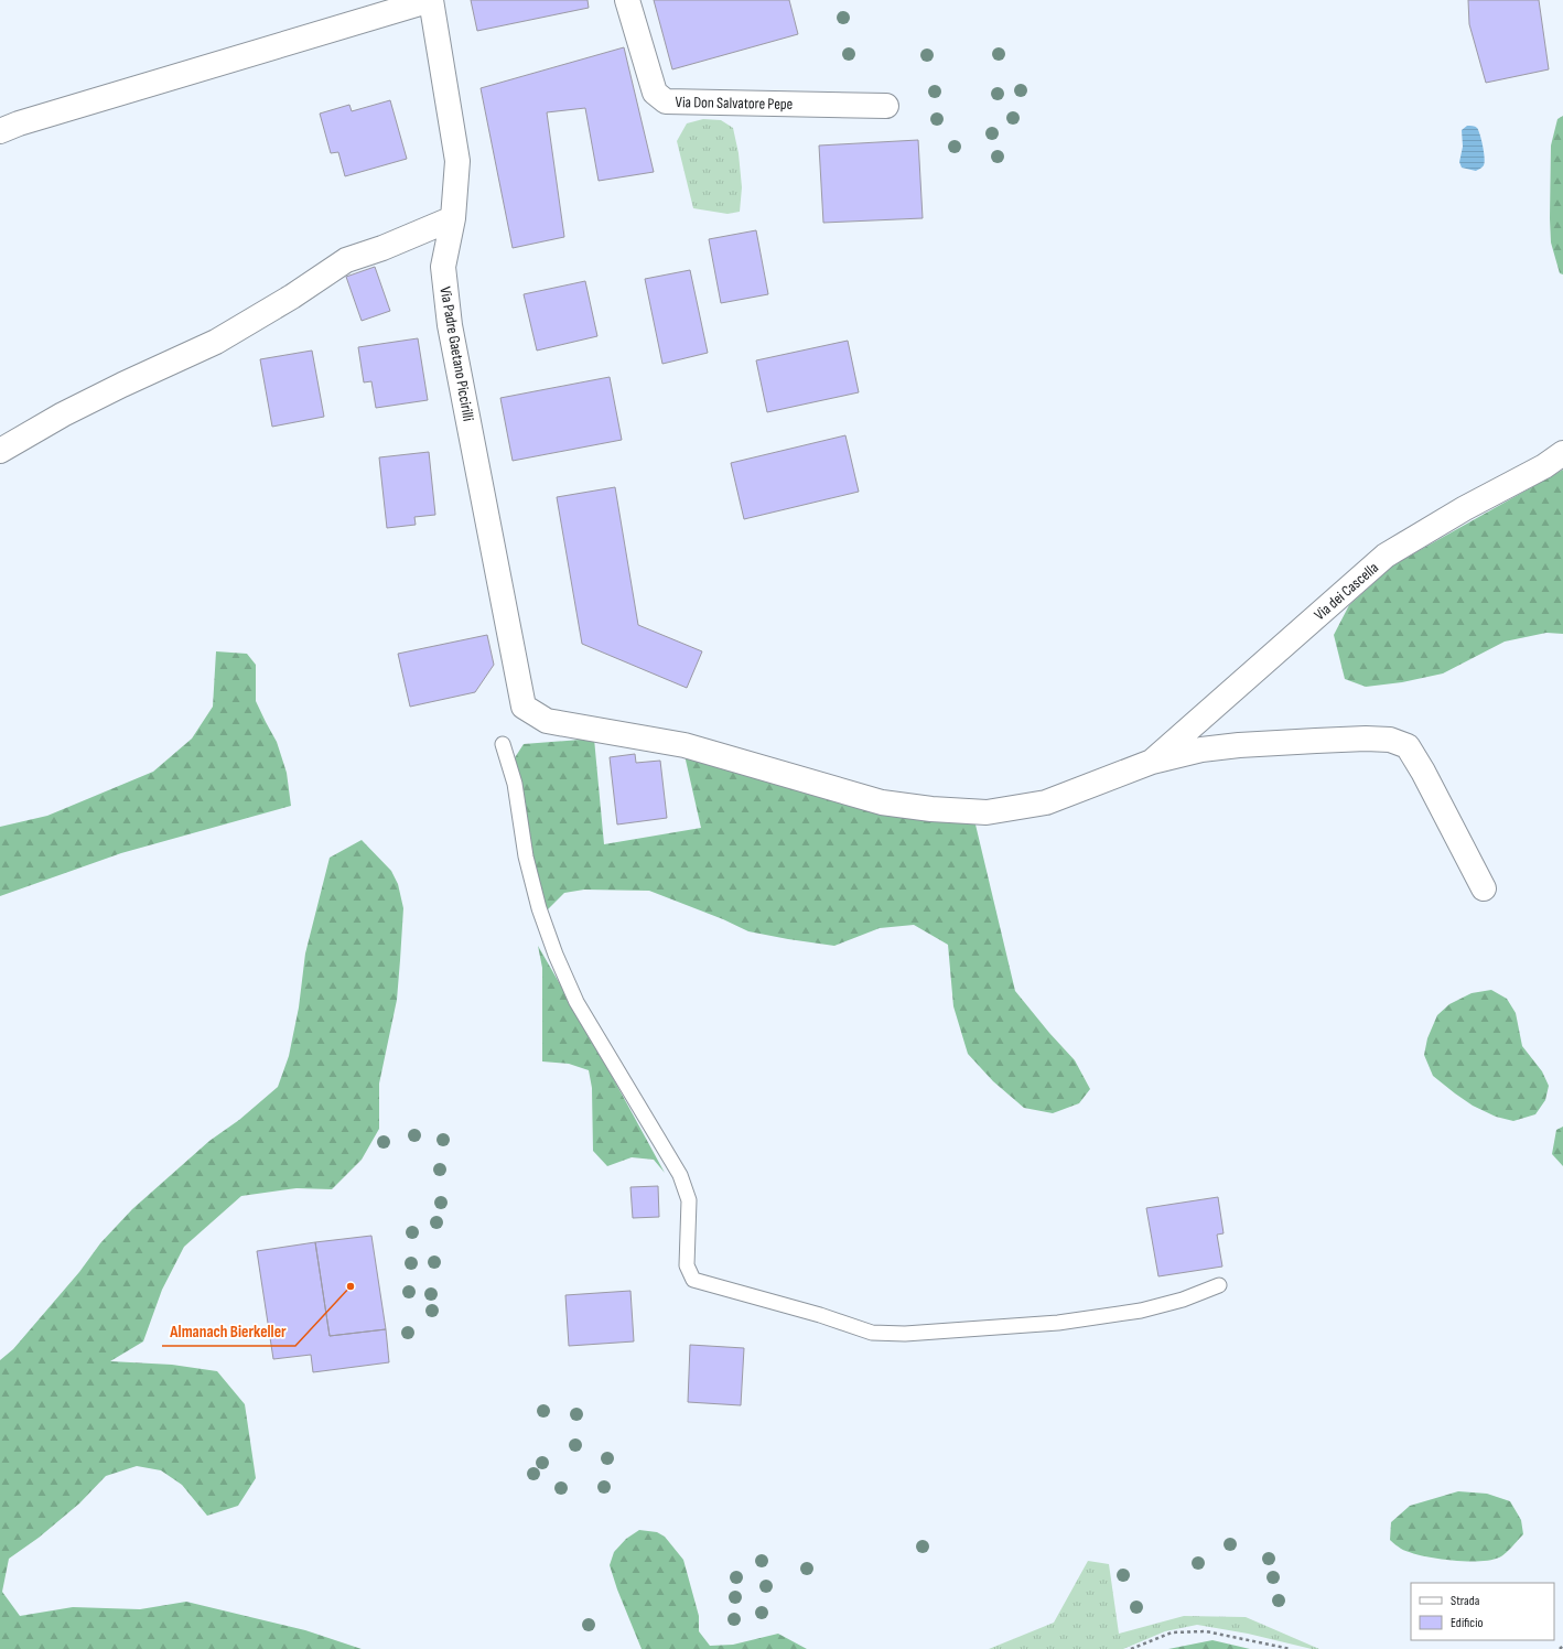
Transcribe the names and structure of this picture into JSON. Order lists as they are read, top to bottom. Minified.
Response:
{"streets":{"street":["Via Don Salvatore Pepe","Via Padre Gaetano Piccirilli","Via dei Cascella"]},"crossings":[["Via Padre Gaetano Piccirilli","Via dei Cascella"]],"places":["Almanach Bierkeller"],"legend":["Strada","Edificio"]}
